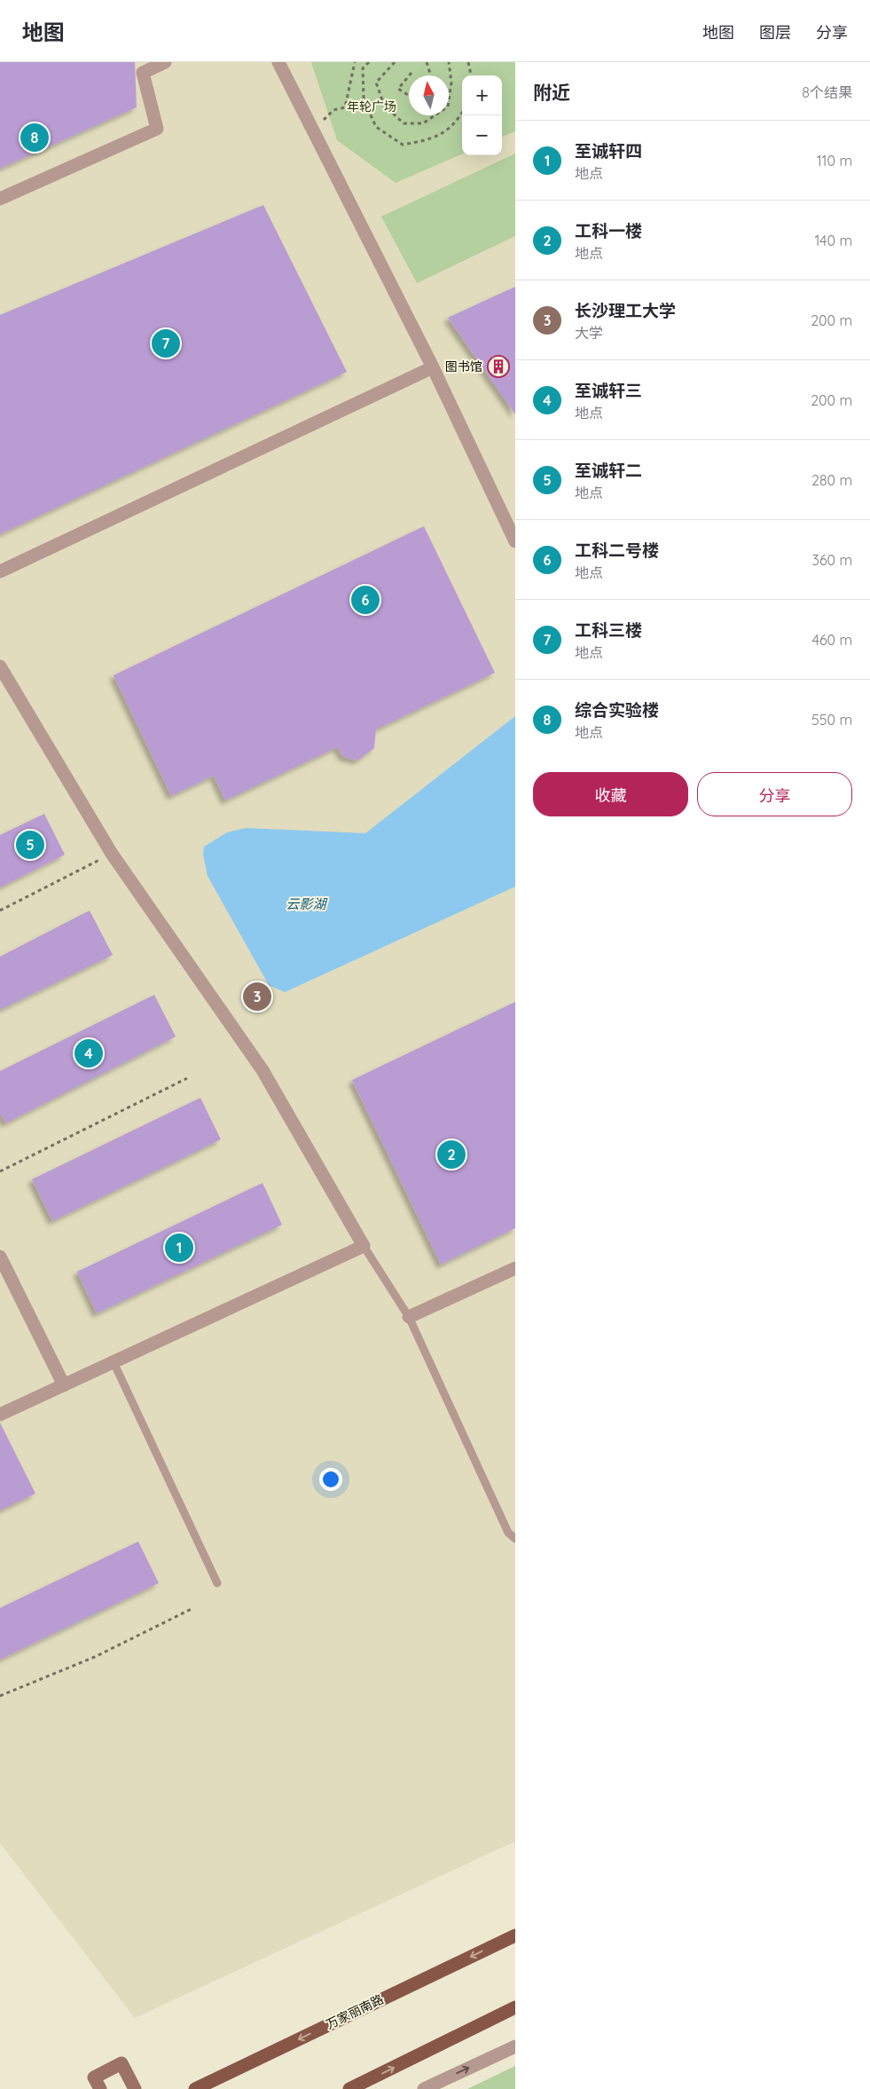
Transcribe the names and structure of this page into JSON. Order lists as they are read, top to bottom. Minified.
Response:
{"streets":{"main road":["万家丽南路"]},"water":["云影湖"],"parks":["年轮广场"],"places":{"building":["图书馆"]},"north":"top","page":{"header":"地图","nav":["地图","图层","分享"],"heading":["附近","8个结果"],"map_buttons":["+","−"],"list":[{"mark":"1","name":"至诚轩四","note":"地点","value":"110 m"},{"mark":"2","name":"工科一楼","note":"地点","value":"140 m"},{"mark":"3","name":"长沙理工大学","note":"大学","value":"200 m"},{"mark":"4","name":"至诚轩三","note":"地点","value":"200 m"},{"mark":"5","name":"至诚轩二","note":"地点","value":"280 m"},{"mark":"6","name":"工科二号楼","note":"地点","value":"360 m"},{"mark":"7","name":"工科三楼","note":"地点","value":"460 m"},{"mark":"8","name":"综合实验楼","note":"地点","value":"550 m"}],"pins":["8","7","6","5","3","4","2","1"],"buttons":["收藏","分享"]}}
